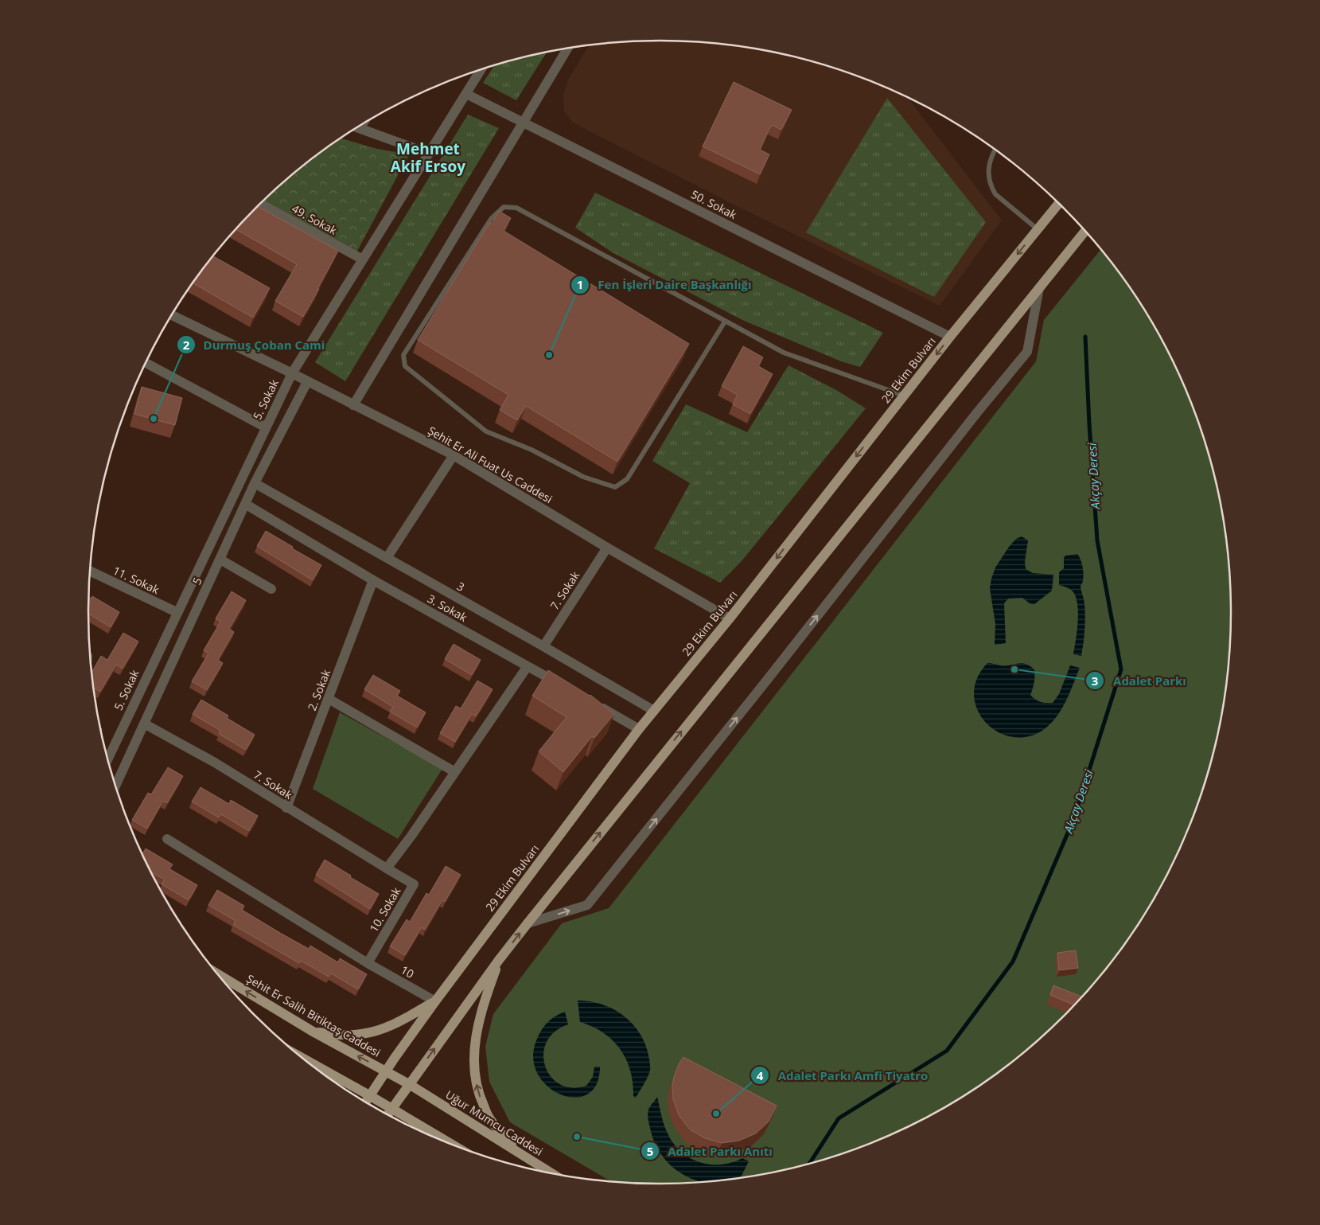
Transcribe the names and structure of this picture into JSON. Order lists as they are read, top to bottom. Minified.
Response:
{"streets":{"main road":["29 Ekim Bulvarı","Şehit Er Salih Bitiktaş Caddesi","Uğur Mumcu Caddesi"],"street":["50. Sokak","49. Sokak","5. Sokak","Şehit Er Ali Fuat Us Caddesi","11. Sokak","5","3","7. Sokak","3. Sokak","2. Sokak","10. Sokak","10"]},"crossings":[["50. Sokak","29 Ekim Bulvarı"],["50. Sokak","5. Sokak"],["49. Sokak","5. Sokak"],["29 Ekim Bulvarı","Şehit Er Ali Fuat Us Caddesi"],["29 Ekim Bulvarı","3"],["29 Ekim Bulvarı","10"],["29 Ekim Bulvarı","Şehit Er Salih Bitiktaş Caddesi"],["5. Sokak","Şehit Er Ali Fuat Us Caddesi"],["5. Sokak","11. Sokak"],["Şehit Er Ali Fuat Us Caddesi","5"],["Şehit Er Ali Fuat Us Caddesi","7. Sokak"],["5","3"],["5","7. Sokak"],["5","3. Sokak"],["3","7. Sokak"],["7. Sokak","2. Sokak"],["7. Sokak","10. Sokak"],["3. Sokak","2. Sokak"],["10. Sokak","10"],["Şehit Er Salih Bitiktaş Caddesi","Uğur Mumcu Caddesi"]],"districts":["Mehmet Akif Ersoy"],"water":["Akçay Deresi"],"places":["Fen İşleri Daire Başkanlığı","Durmuş Çoban Cami","Adalet Parkı","Adalet Parkı Amfi Tiyatro","Adalet Parkı Anıtı"]}
